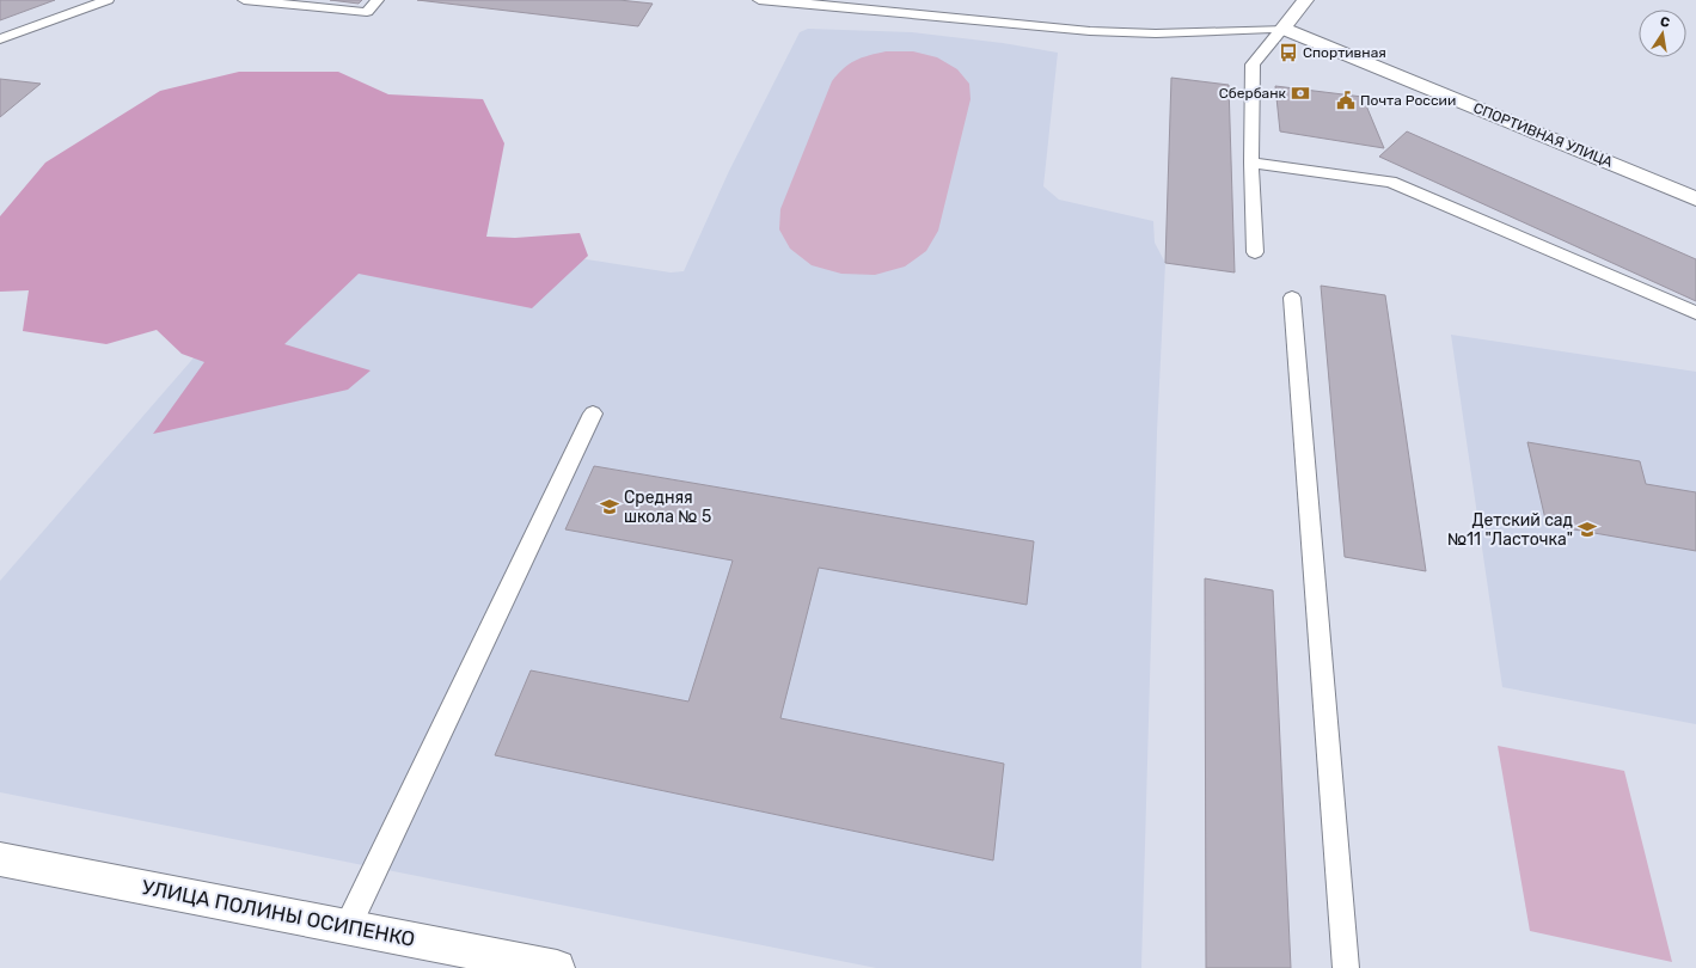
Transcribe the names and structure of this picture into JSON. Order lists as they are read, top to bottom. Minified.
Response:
{"streets":{"street":["СПОРТИВНАЯ УЛИЦА","УЛИЦА ПОЛИНЫ ОСИПЕНКО"]},"places":{"bus stop":["Спортивная"],"bank":["Сбербанк"],"public building":["Почта России"],"school or university":["Средняя школа № 5","Детский сад №11 \"Ласточка\""]},"north":"top"}
